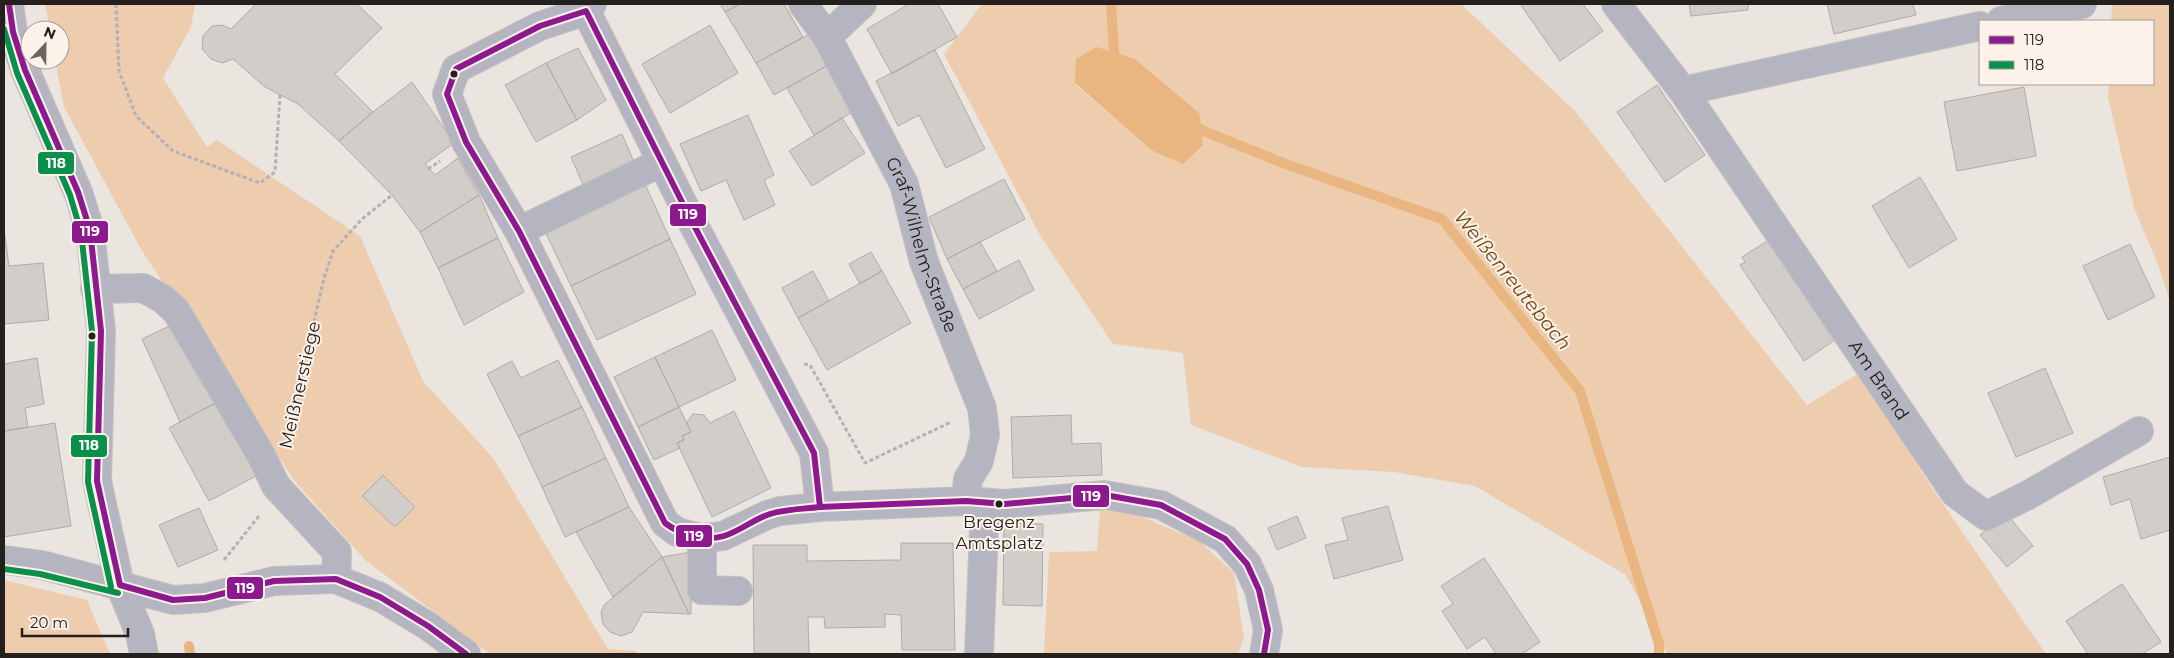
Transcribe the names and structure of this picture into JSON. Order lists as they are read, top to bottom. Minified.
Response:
{"streets":{"street":["Graf-Wilhelm-Straße","Am Brand"],"path":["Meißnerstiege"]},"water":["Weißenreutebach"],"places":["Bregenz Amtsplatz"],"lines":["transit line 119","transit line 118"],"legend":["119","118"],"scale_bar":"20 m","north":"top"}
